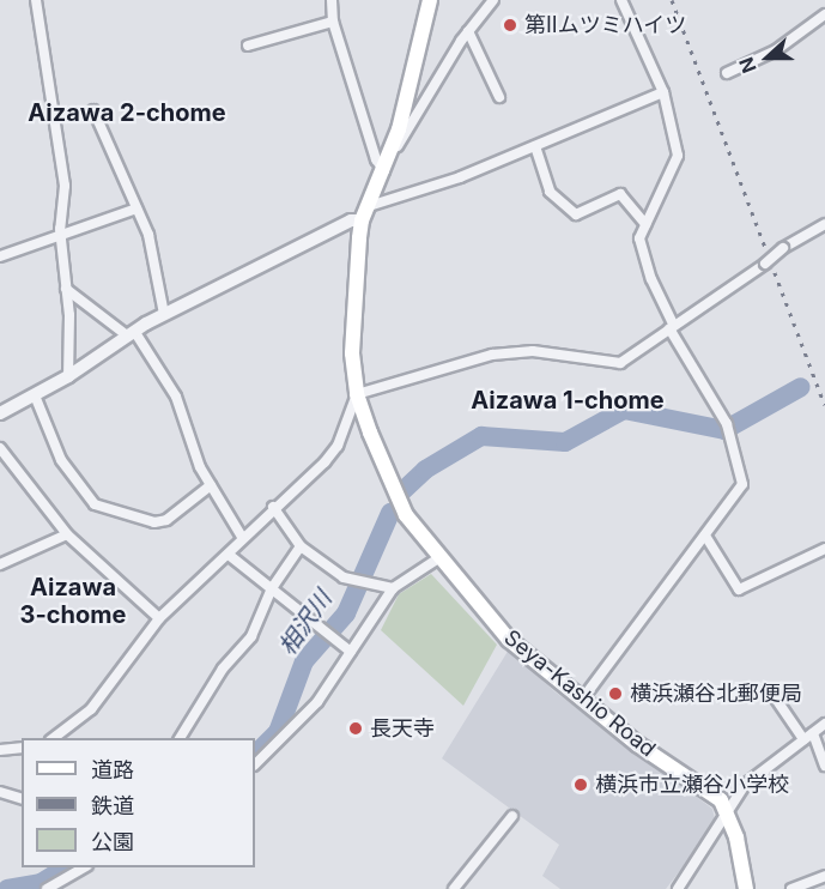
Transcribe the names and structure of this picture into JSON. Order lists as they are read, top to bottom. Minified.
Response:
{"streets":{"main road":["Seya-Kashio Road"]},"districts":["Aizawa 2-chome","Aizawa 1-chome","Aizawa 3-chome"],"water":["相沢川"],"places":["第IIムツミハイツ","横浜瀬谷北郵便局","長天寺","横浜市立瀬谷小学校"],"legend":["道路","鉄道","公園"],"north":"left"}
